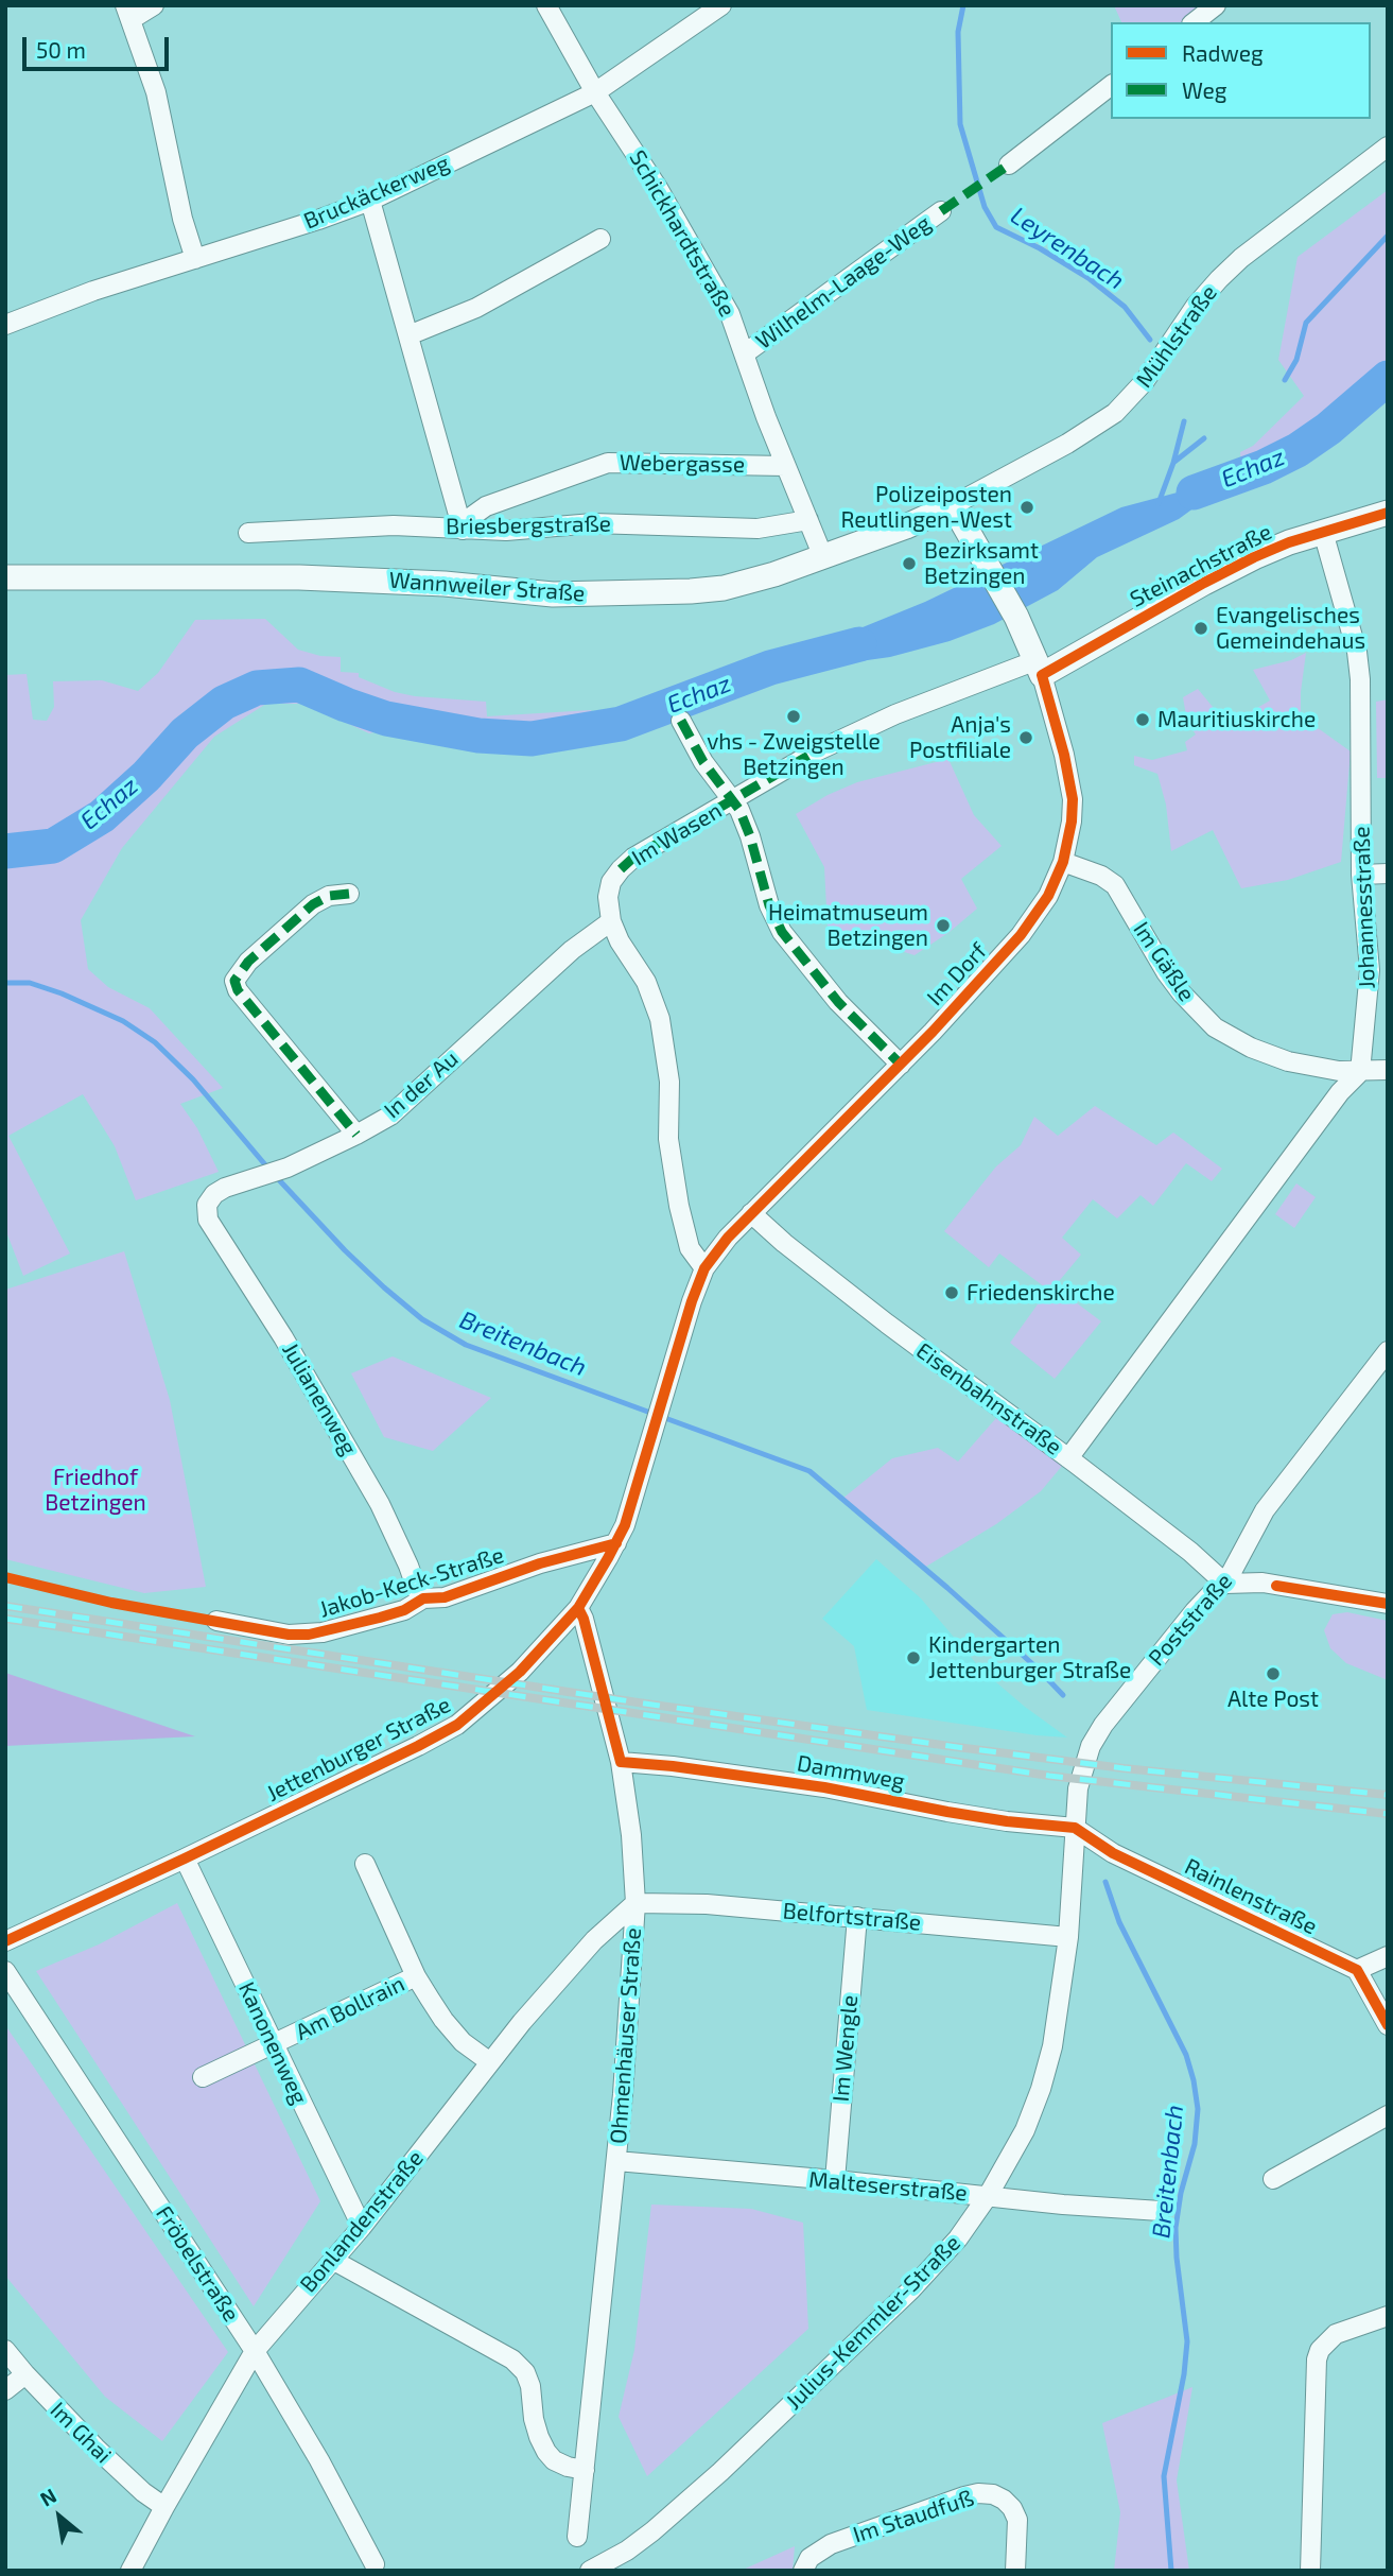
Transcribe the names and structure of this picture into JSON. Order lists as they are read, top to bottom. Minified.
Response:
{"streets":{"main road":["Steinachstraße","Wannweiler Straße","Im Dorf"],"street":["Bruckäckerweg","Schickhardtstraße","Wilhelm-Laage-Weg","Mühlstraße","Webergasse","Briesbergstraße","Im Wasen","Johannesstraße","Im Gäßle","In der Au","Julianenweg","Eisenbahnstraße","Jakob-Keck-Straße","Poststraße","Jettenburger Straße","Dammweg","Rainlenstraße","Belfortstraße","Am Bollrain","Ohmenhäuser Straße","Kanonenweg","Im Wengle","Malteserstraße","Bonlandenstraße","Fröbelstraße","Julius-Kemmler-Straße","Im Ghai","Im Staudfuß"]},"crossings":[["Bruckäckerweg","Schickhardtstraße"],["Schickhardtstraße","Wilhelm-Laage-Weg"],["Schickhardtstraße","Webergasse"],["Schickhardtstraße","Briesbergstraße"],["Schickhardtstraße","Wannweiler Straße"],["Mühlstraße","Wannweiler Straße"],["Mühlstraße","Im Dorf"],["Webergasse","Briesbergstraße"],["Steinachstraße","Im Wasen"],["Steinachstraße","Johannesstraße"],["Steinachstraße","Im Dorf"],["Wannweiler Straße","Im Dorf"],["Im Wasen","Im Dorf"],["Im Wasen","In der Au"],["Im Wasen","Jettenburger Straße"],["Johannesstraße","Im Gäßle"],["Im Gäßle","Im Dorf"],["Im Dorf","Eisenbahnstraße"],["Im Dorf","Jettenburger Straße"],["In der Au","Julianenweg"],["Julianenweg","Jakob-Keck-Straße"],["Eisenbahnstraße","Poststraße"],["Jakob-Keck-Straße","Jettenburger Straße"],["Poststraße","Dammweg"],["Poststraße","Rainlenstraße"],["Poststraße","Julius-Kemmler-Straße"],["Jettenburger Straße","Ohmenhäuser Straße"],["Jettenburger Straße","Kanonenweg"],["Dammweg","Rainlenstraße"],["Dammweg","Ohmenhäuser Straße"],["Dammweg","Julius-Kemmler-Straße"],["Rainlenstraße","Julius-Kemmler-Straße"],["Belfortstraße","Ohmenhäuser Straße"],["Belfortstraße","Im Wengle"],["Belfortstraße","Bonlandenstraße"],["Belfortstraße","Julius-Kemmler-Straße"],["Am Bollrain","Kanonenweg"],["Ohmenhäuser Straße","Malteserstraße"],["Ohmenhäuser Straße","Bonlandenstraße"],["Kanonenweg","Bonlandenstraße"],["Im Wengle","Malteserstraße"],["Malteserstraße","Julius-Kemmler-Straße"],["Bonlandenstraße","Fröbelstraße"],["Bonlandenstraße","Im Ghai"]],"water":["Leyrenbach","Echaz","Breitenbach"],"parks":["Friedhof Betzingen"],"places":["Polizeiposten Reutlingen-West","Bezirksamt Betzingen","Evangelisches Gemeindehaus","vhs - Zweigstelle Betzingen","Mauritiuskirche","Anja's Postfiliale","Heimatmuseum Betzingen","Friedenskirche","Kindergarten Jettenburger Straße","Alte Post"],"legend":["Radweg","Weg"],"scale_bar":"50 m","north":"top left"}
